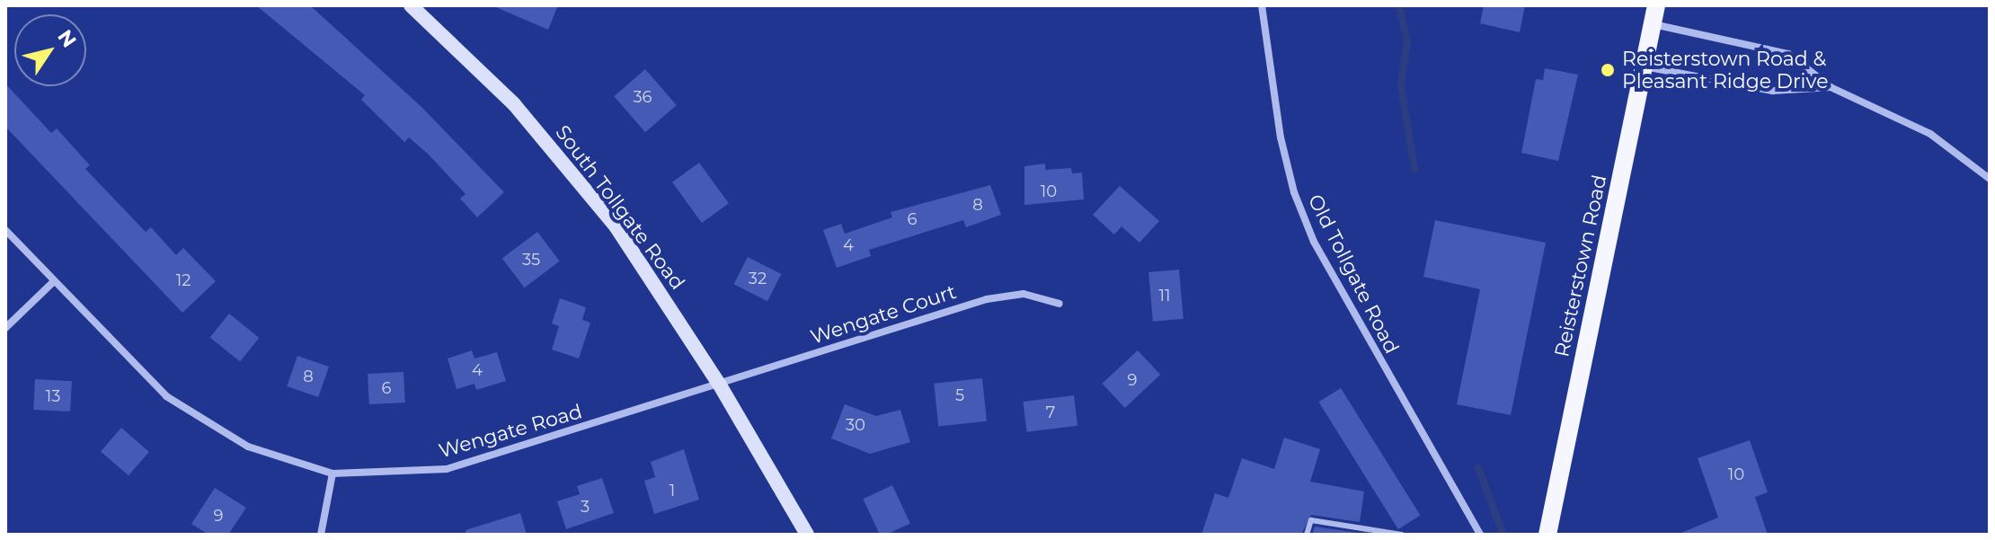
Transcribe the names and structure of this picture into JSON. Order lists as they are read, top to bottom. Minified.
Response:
{"streets":{"main road":["Reisterstown Road"],"street":["South Tollgate Road","Old Tollgate Road","Wengate Court","Wengate Road"]},"crossings":[["South Tollgate Road","Wengate Court"],["South Tollgate Road","Wengate Road"],["Wengate Court","Wengate Road"]],"places":["Reisterstown Road & Pleasant Ridge Drive"],"house_numbers":["36","10","8","6","4","35","32","12","11","4","8","9","6","5","13","7","30","10","1","3","9"],"north":"top right"}
